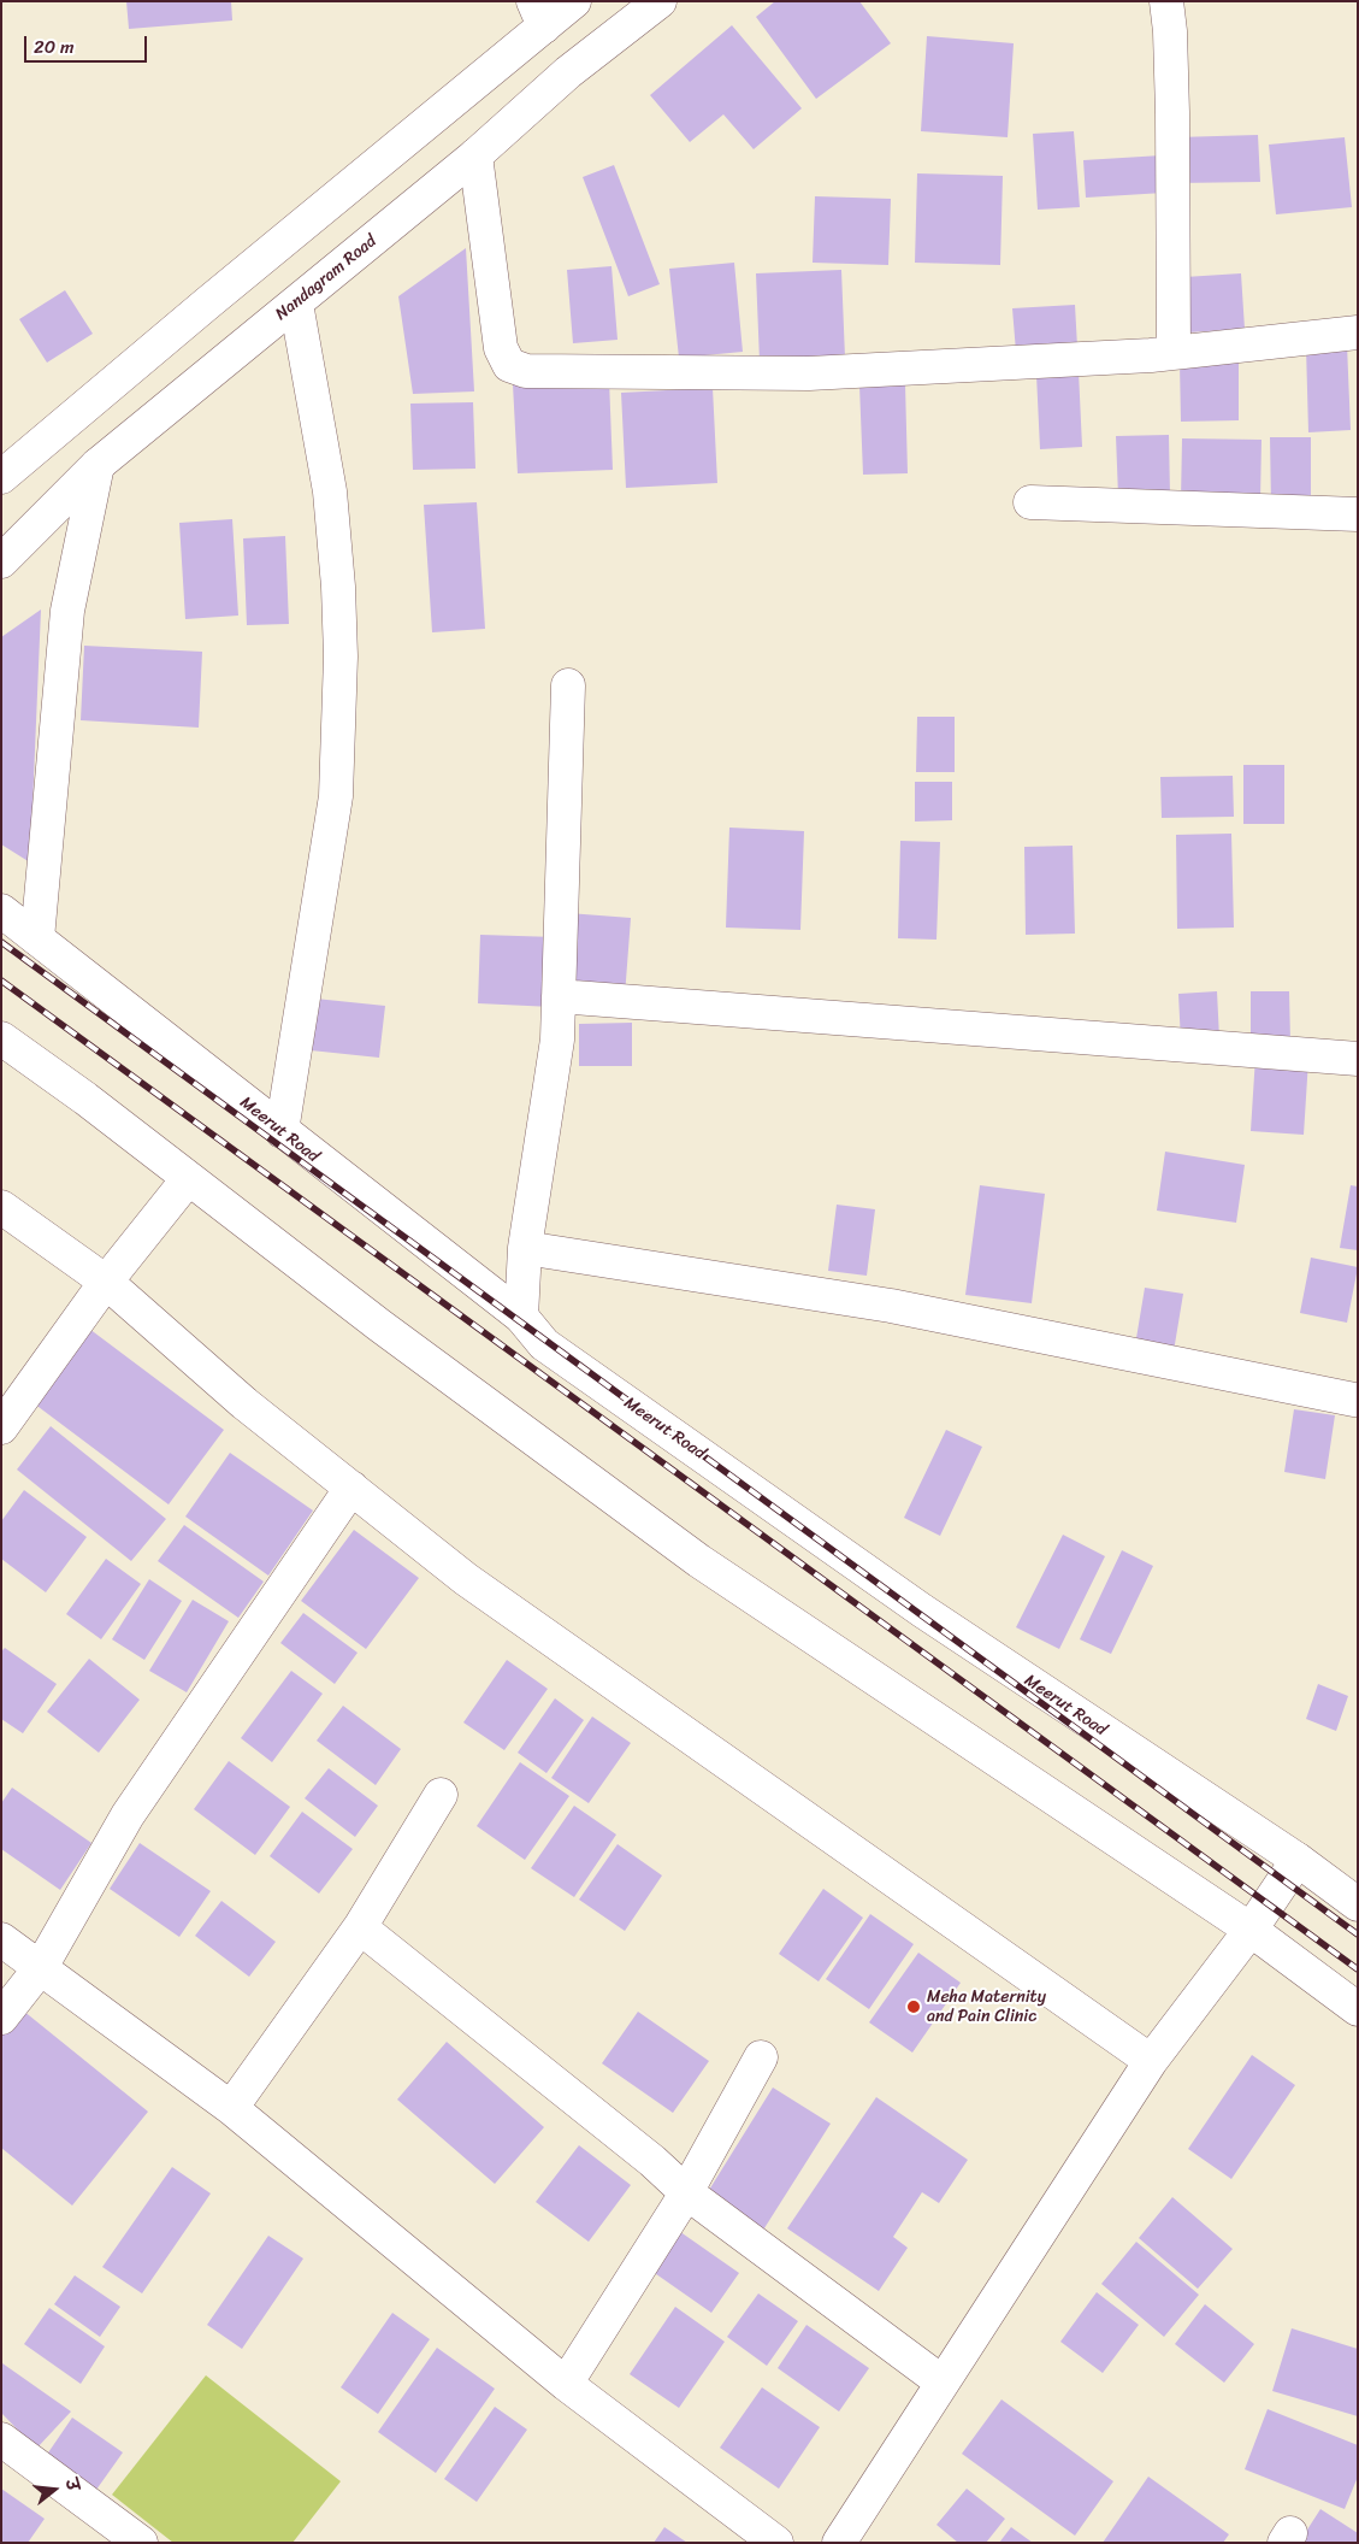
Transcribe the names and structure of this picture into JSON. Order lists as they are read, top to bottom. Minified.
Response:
{"streets":{"street":["Nandagram Road","Meerut Road"]},"places":["Meha Maternity and Pain Clinic"],"scale_bar":"20 m","north":"right"}
